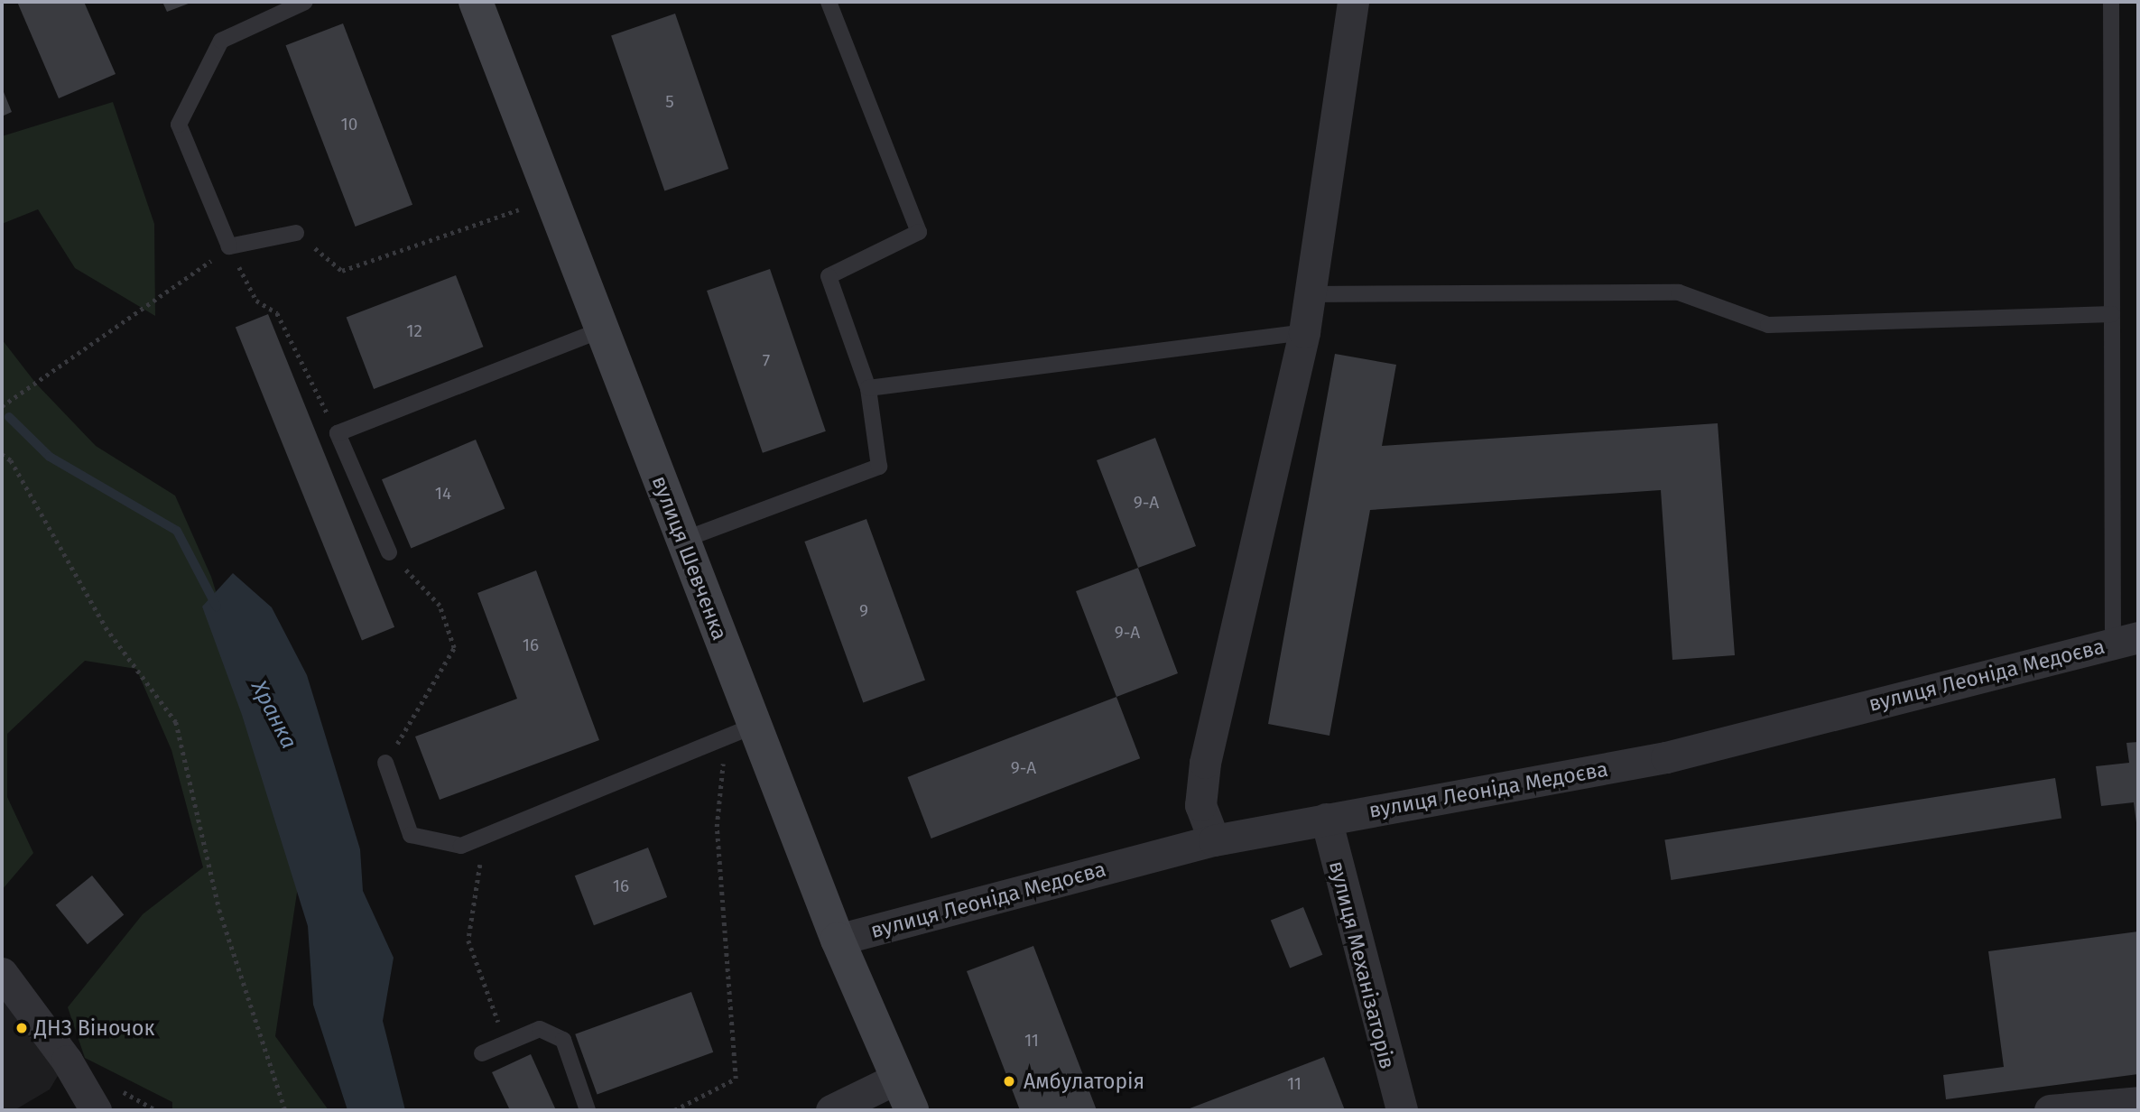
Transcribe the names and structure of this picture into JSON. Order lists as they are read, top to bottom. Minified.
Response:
{"streets":{"main road":["вулиця Шевченка"],"street":["вулиця Леоніда Медоєва","вулиця Механізаторів"]},"crossings":[["вулиця Шевченка","вулиця Леоніда Медоєва"],["вулиця Леоніда Медоєва","вулиця Механізаторів"]],"water":["Хранка"],"places":["ДНЗ Віночок","Амбулаторія"],"house_numbers":["5","10","12","7","14","9-А","9","9-А","16","9-А","16","11","11"]}
